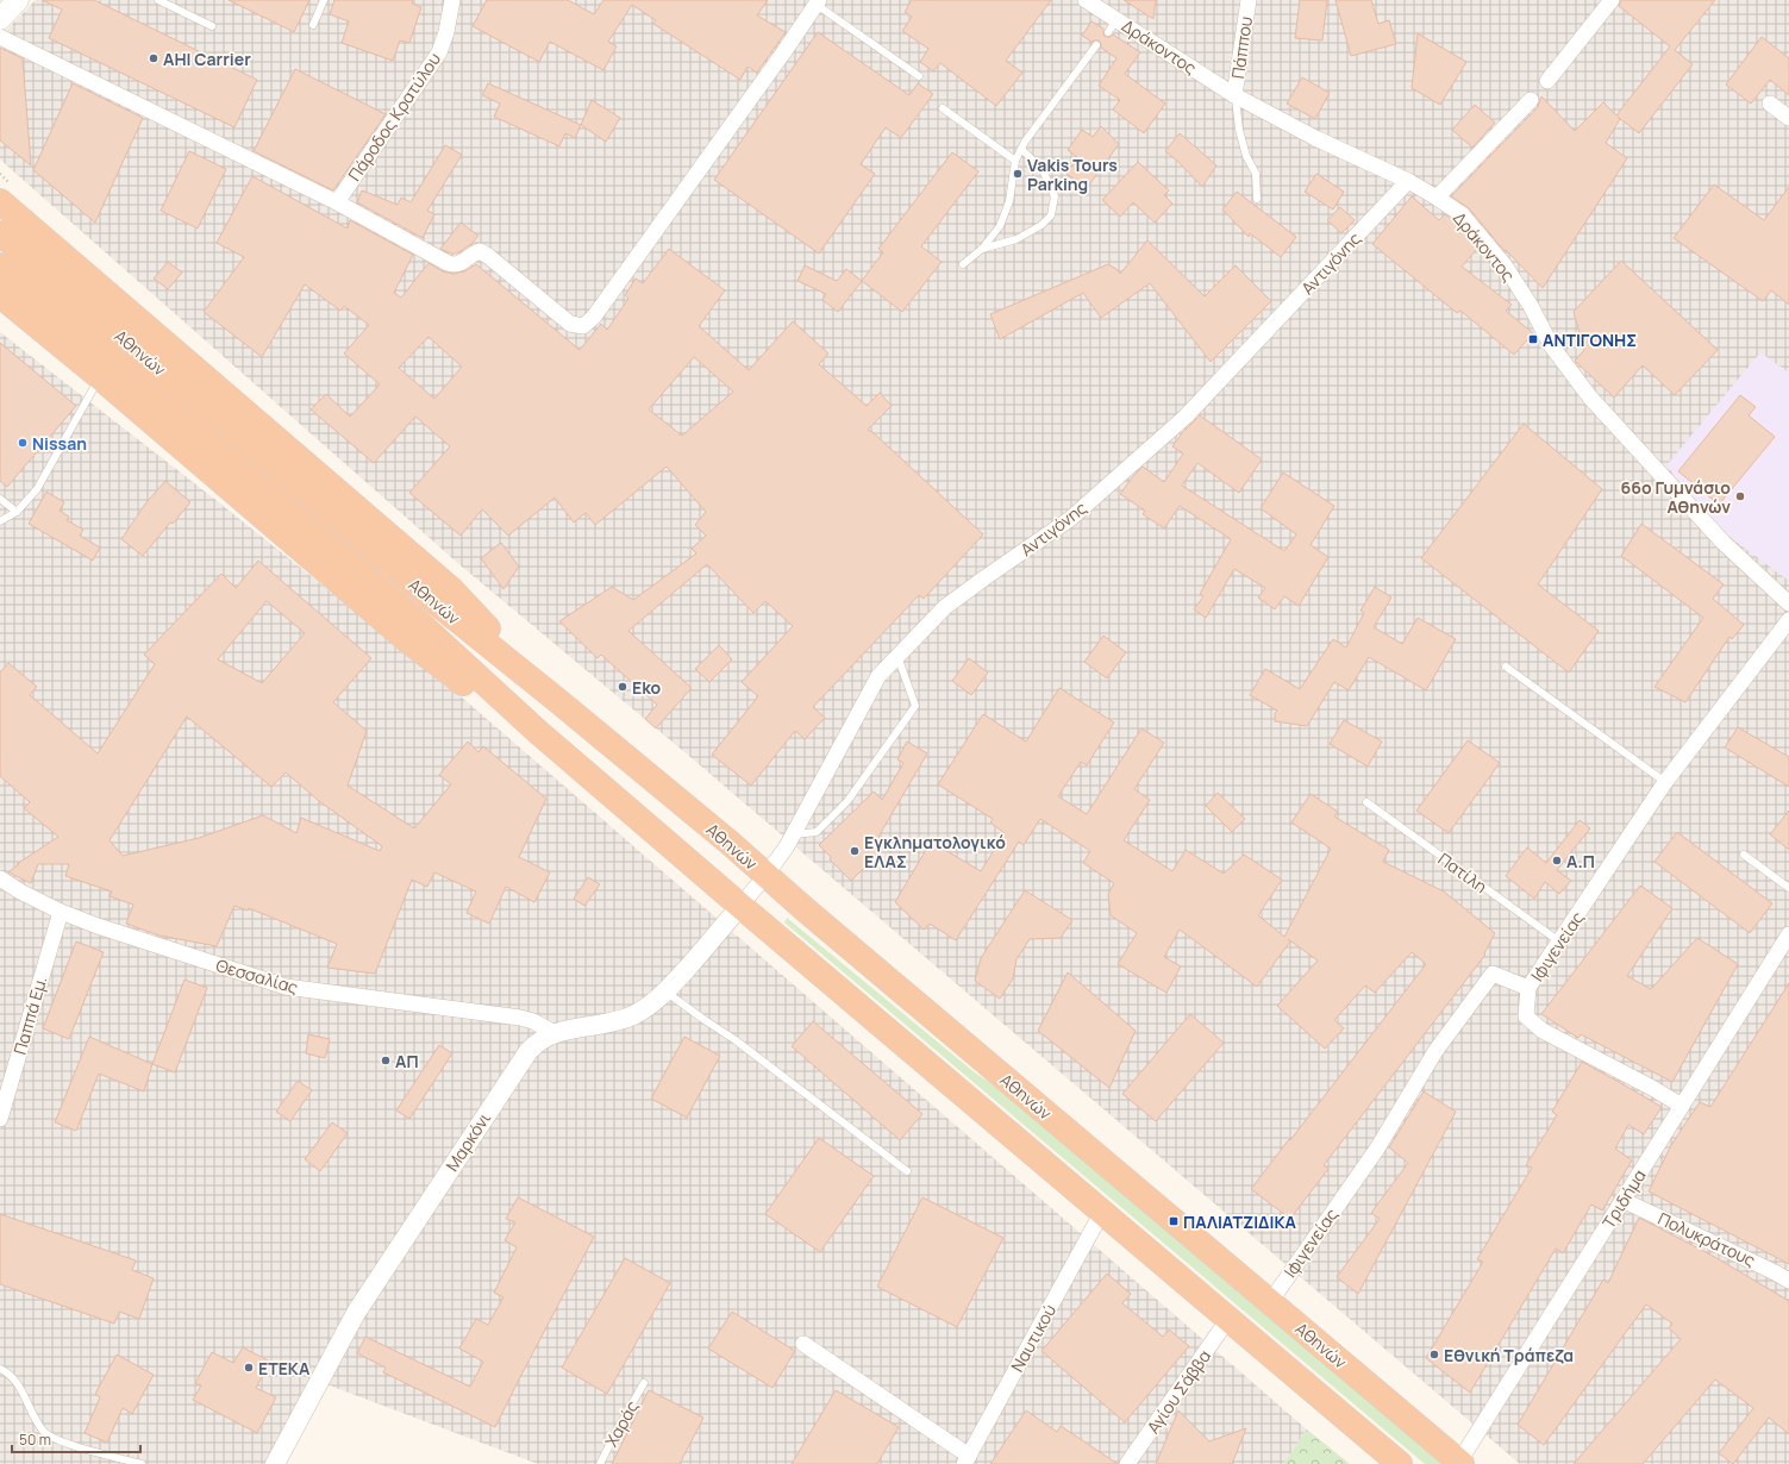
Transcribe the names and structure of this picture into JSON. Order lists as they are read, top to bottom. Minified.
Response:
{"streets":{"highway":["Αθηνών"],"street":["Δράκοντος","Πάππου","Πάροδος Κρατύλου","Αντιγόνης","Ιφιγενείας","Θεσσαλίας","Παππά Εμ.","Μαρκόνι","Τριδήμα","Πολυκράτους","Ναυτικού","Αγίου Σάββα"],"lane":["Πατίλη","Χαράς"]},"crossings":[["Δράκοντος","Πάππου"],["Δράκοντος","Αντιγόνης"],["Αντιγόνης","Αθηνών"],["Αντιγόνης","Μαρκόνι"],["Αθηνών","Ιφιγενείας"],["Αθηνών","Μαρκόνι"],["Αθηνών","Τριδήμα"],["Αθηνών","Ναυτικού"],["Αθηνών","Αγίου Σάββα"],["Πατίλη","Ιφιγενείας"],["Θεσσαλίας","Παππά Εμ."],["Θεσσαλίας","Μαρκόνι"],["Τριδήμα","Πολυκράτους"]],"places":{"other":["AHI Carrier","Vakis Tours Parking","Nissan","66ο Γυμνάσιο Αθηνών","Eko","Εγκληματολογικό ΕΛΑΣ","Α.Π","ΑΠ","Εθνική Τράπεζα","ΕΤΕΚΑ"],"transit":["ΑΝΤΙΓΟΝΗΣ","ΠΑΛΙΑΤΖΙΔΙΚΑ"]},"scale_bar":"50 m"}
